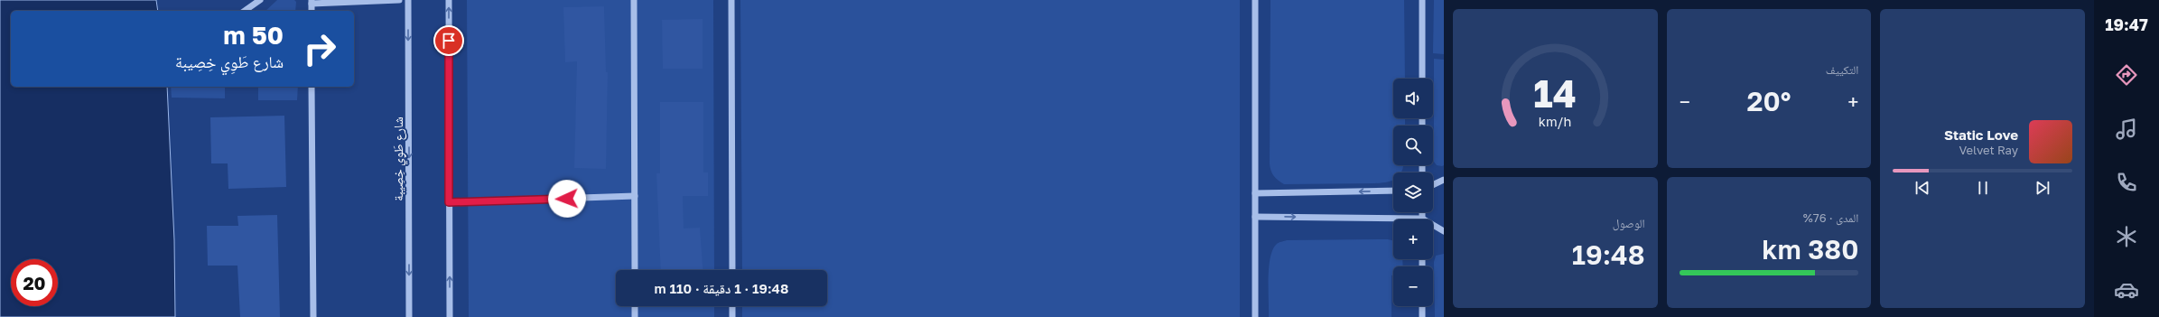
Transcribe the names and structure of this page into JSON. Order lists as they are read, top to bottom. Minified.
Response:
{"streets":{"street":["شارع طَوِي خِصِيبة"]},"page":{"tabs":"19:47","tile":["التكييف",["المدى · 76%","380 km"],["الوصول","19:48"]],"turn":["50 m","شارع طَوِي خِصِيبة"],"map_buttons":["+","−"],"heat":["−","20°","+"],"song":["Static Love","Velvet Ray"],"limit":"20","trip":"19:48 · 1 دقيقة · 110 m","gauge":["14","km/h"]}}
